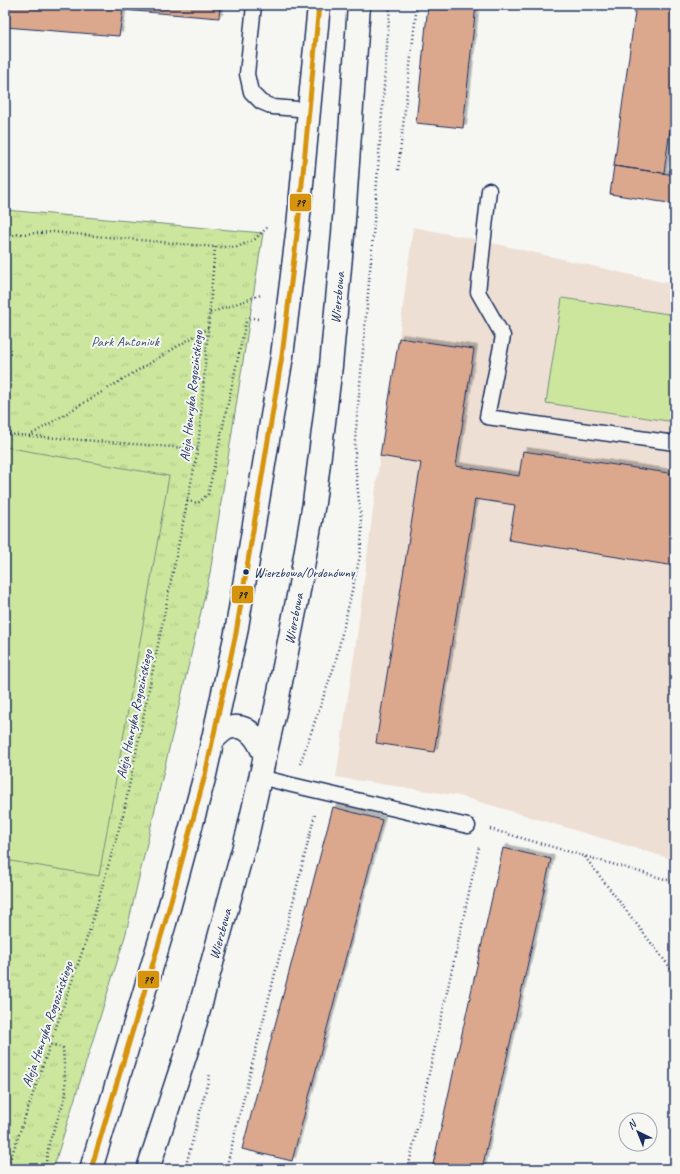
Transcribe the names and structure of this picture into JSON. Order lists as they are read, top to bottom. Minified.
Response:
{"streets":{"main road":["Wierzbowa"],"path":["Aleja Henryka Rogozińskiego"]},"parks":["Park Antoniuk"],"places":["Wierzbowa/Ordonówny"],"lines":["transit line 79"],"north":"top left"}
